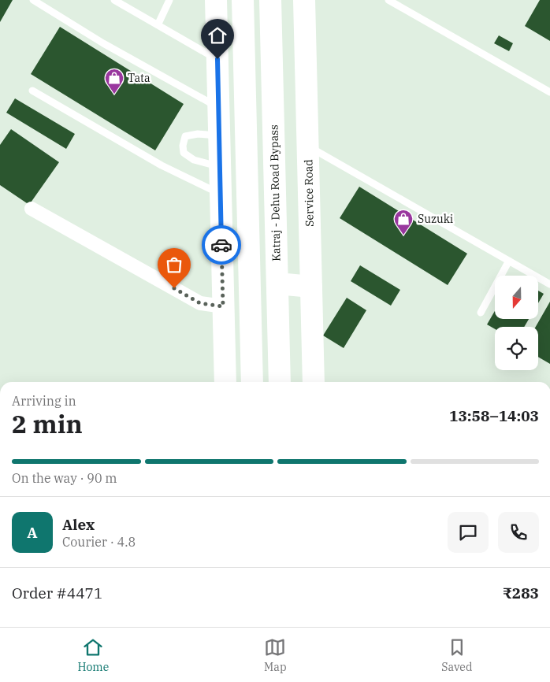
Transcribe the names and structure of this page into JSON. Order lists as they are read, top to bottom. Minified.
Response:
{"streets":{"main road":["Katraj - Dehu Road Bypass","Service Road"]},"places":{"shop":["Tata","Suzuki"]},"north":"bottom","page":{"heading":["2 min","Arriving in","13:58–14:03"],"panel":["Alex","Courier · 4.8","Order #4471","₹283"],"bar":"On the way · 90 m","round":"A","tabs":["Home","Map","Saved"]}}
